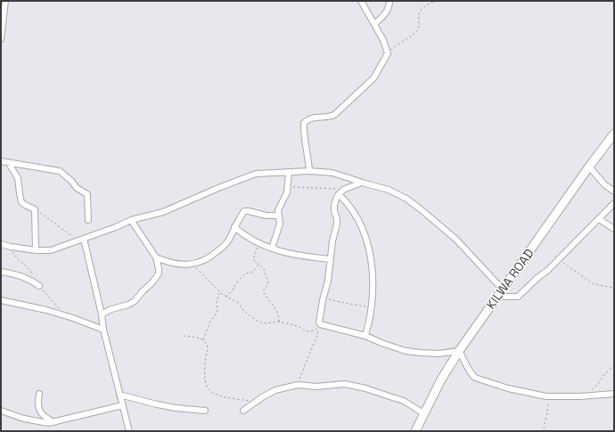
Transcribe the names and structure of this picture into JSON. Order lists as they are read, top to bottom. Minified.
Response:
{"streets":{"highway":["KILWA ROAD"]}}
